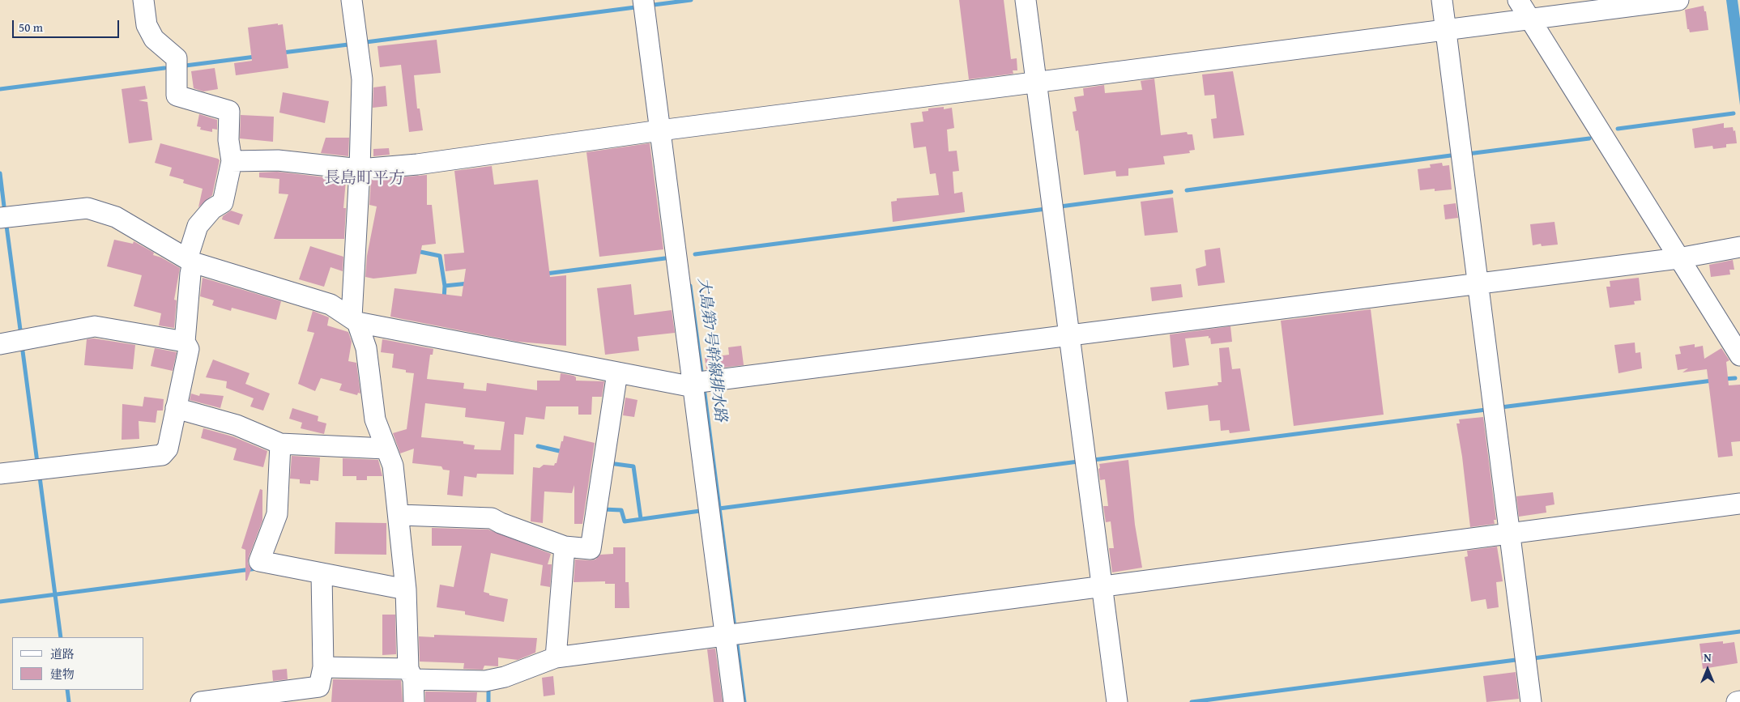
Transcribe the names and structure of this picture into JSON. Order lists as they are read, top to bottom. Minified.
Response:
{"districts":["長島町平方"],"water":["大島第7号幹線排水路"],"legend":["道路","建物"],"scale_bar":"50 m","north":"top"}
